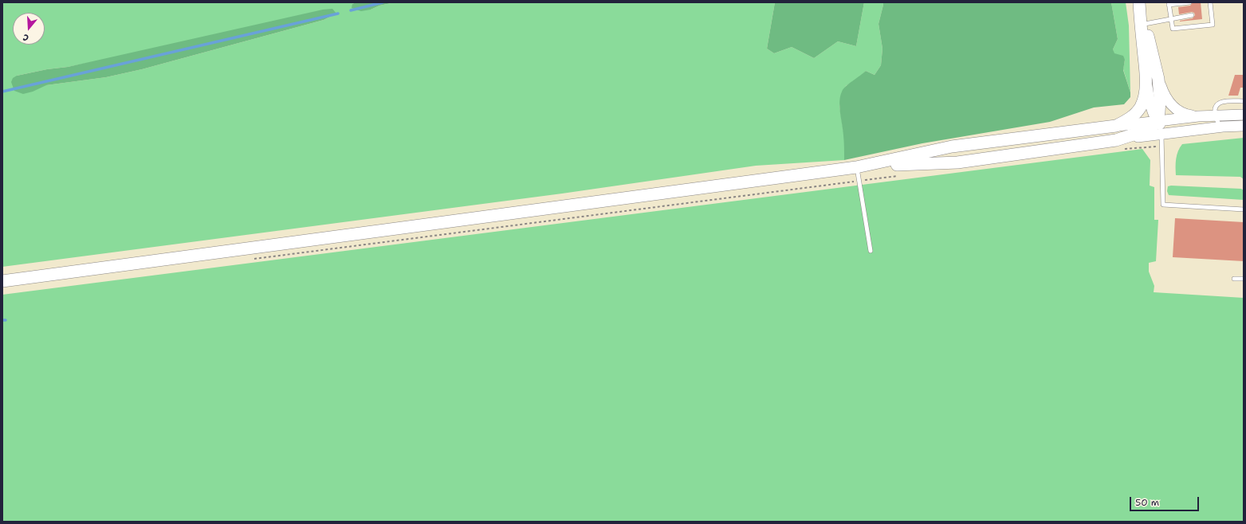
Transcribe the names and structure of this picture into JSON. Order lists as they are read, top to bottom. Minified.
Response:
{"scale_bar":"50 m","north":"bottom"}
